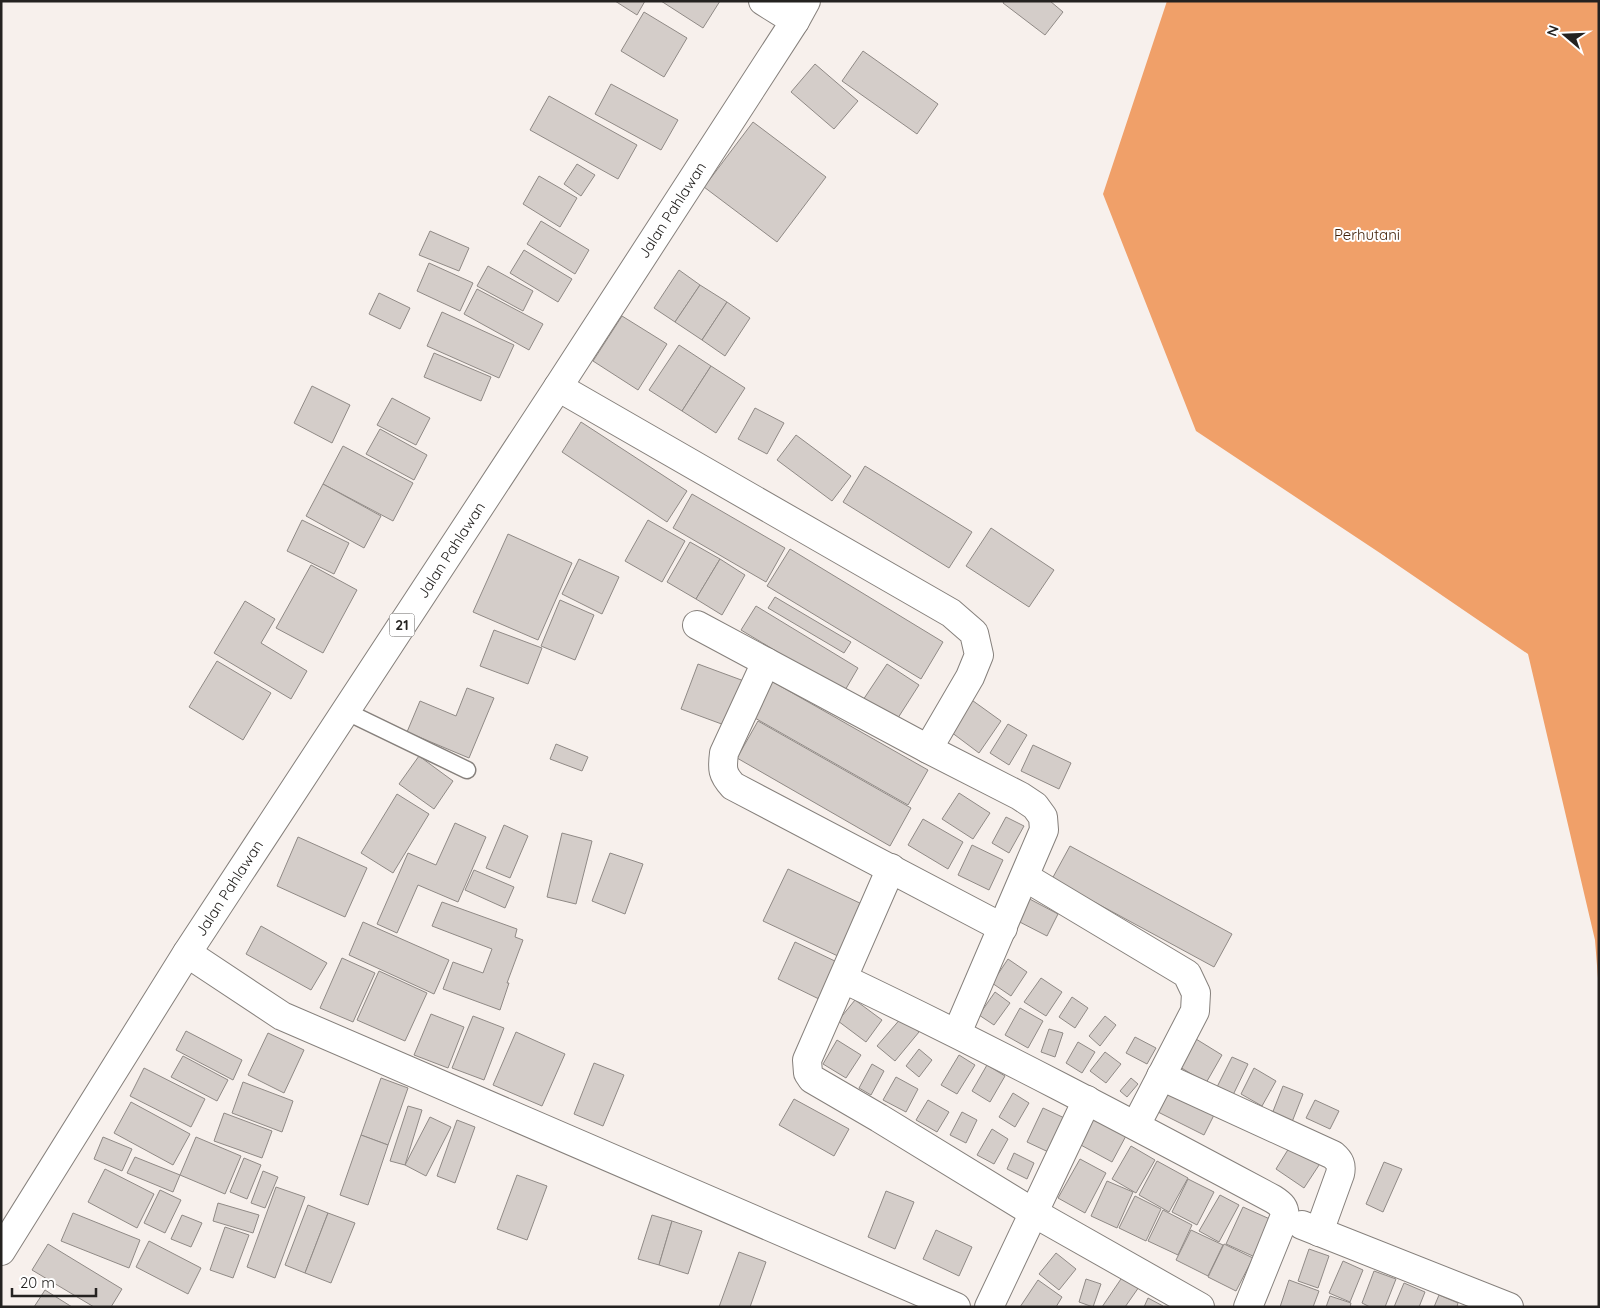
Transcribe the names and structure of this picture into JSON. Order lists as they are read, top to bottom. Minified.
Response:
{"streets":{"main road":["Jalan Pahlawan","21"]},"parks":["Perhutani"],"scale_bar":"20 m","north":"left"}
